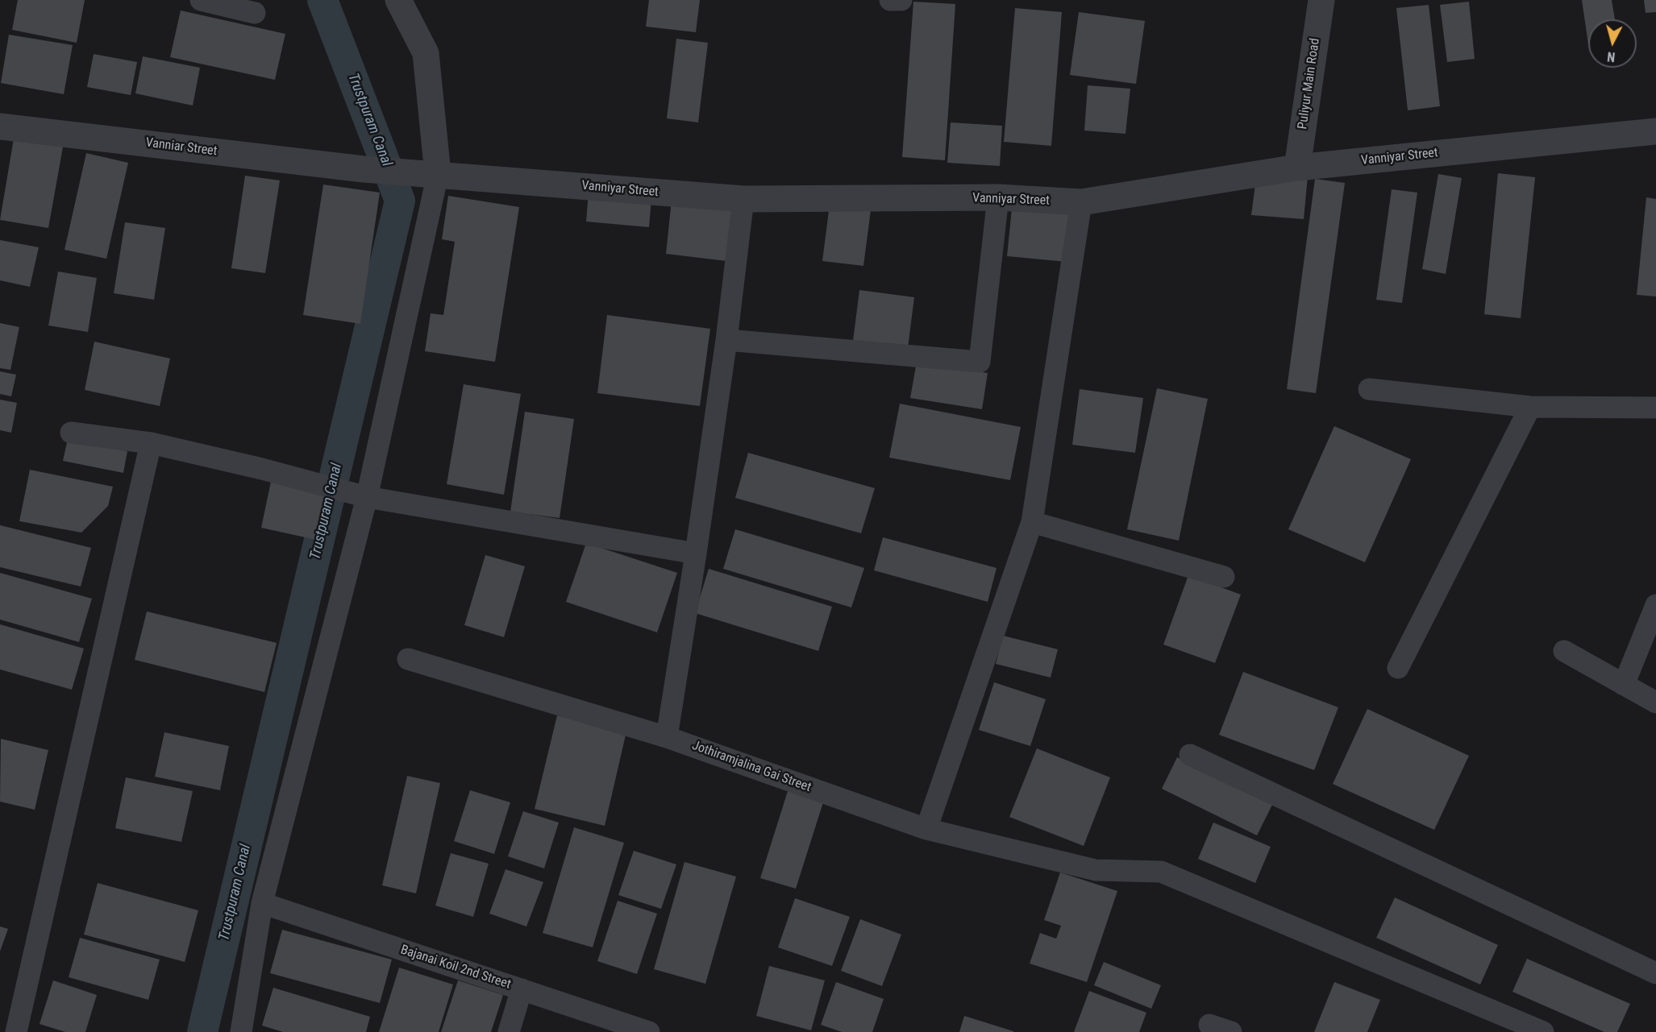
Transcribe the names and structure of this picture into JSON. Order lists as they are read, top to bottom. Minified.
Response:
{"streets":{"street":["Puliyur Main Road","Vanniar Street","Vanniyar Street","Jothiramjalina Gai Street","Bajanai Koil 2nd Street"]},"crossings":[["Puliyur Main Road","Vanniyar Street"],["Vanniar Street","Vanniyar Street"]],"water":["Trustpuram Canal"],"north":"bottom"}
